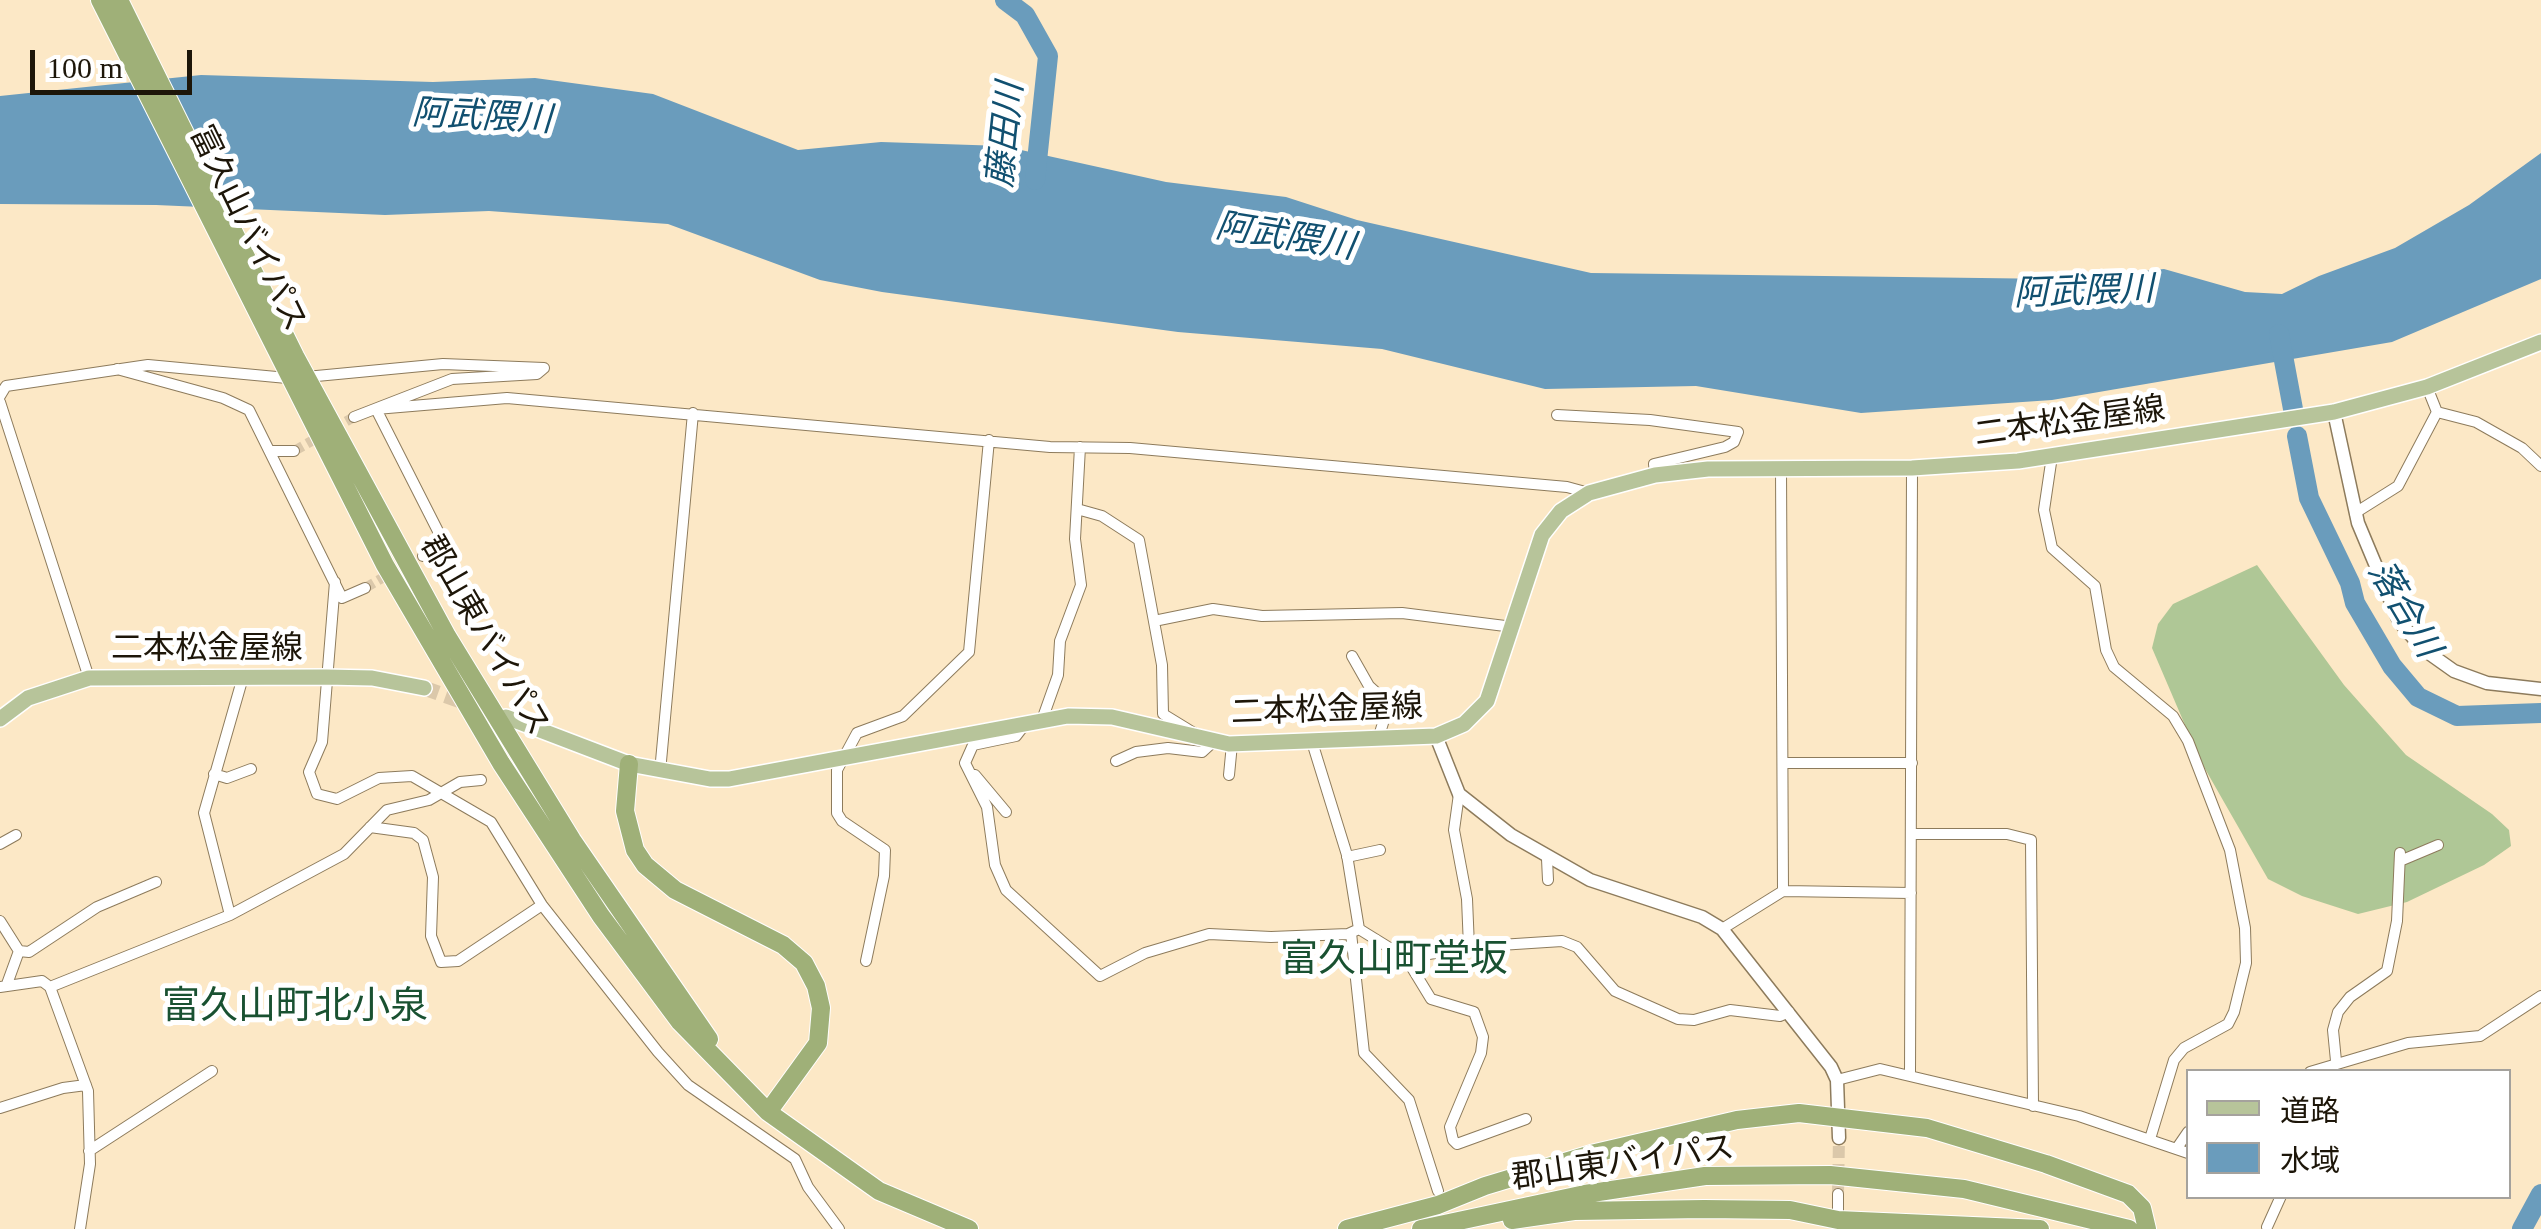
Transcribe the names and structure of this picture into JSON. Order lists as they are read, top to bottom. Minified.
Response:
{"streets":{"highway":["富久山バイパス","郡山東バイパス"],"main road":["二本松金屋線"]},"crossings":[["富久山バイパス","郡山東バイパス"]],"districts":["富久山町堂坂","富久山町北小泉"],"water":["阿武隈川","藤田川","落合川"],"legend":["道路","水域"],"scale_bar":"100 m"}
